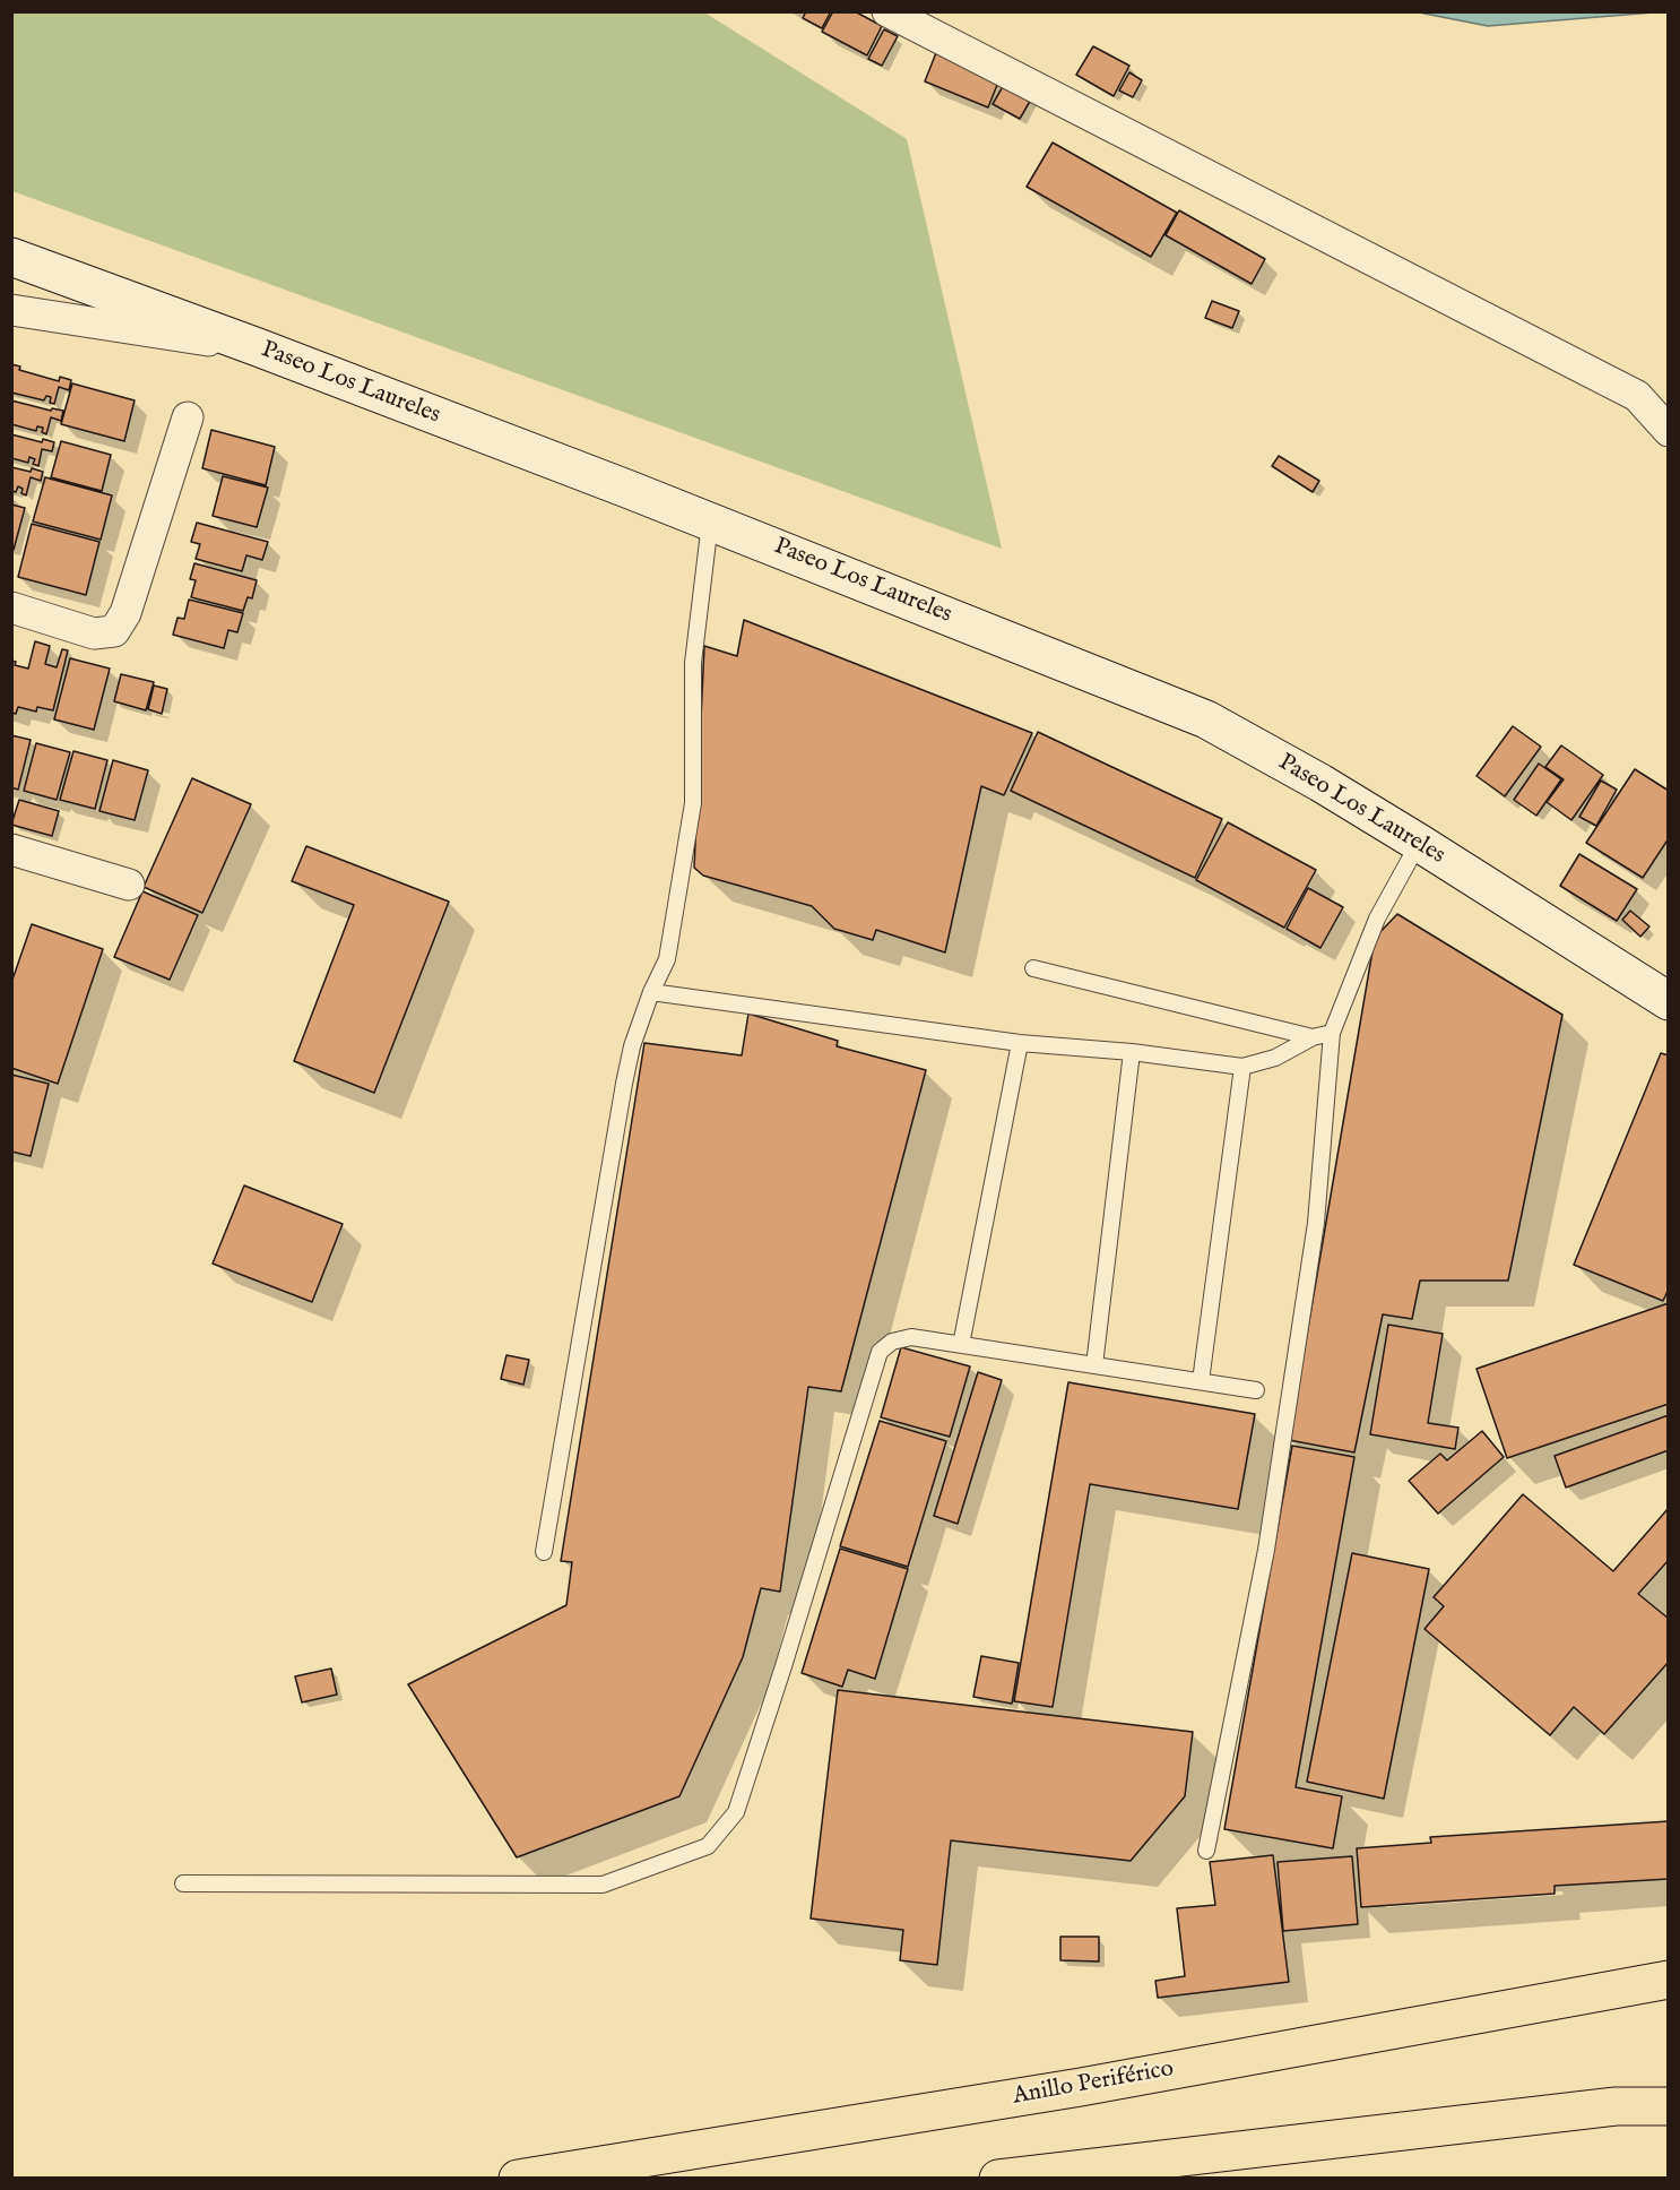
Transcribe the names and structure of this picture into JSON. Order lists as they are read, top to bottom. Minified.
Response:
{"streets":{"highway":["Anillo Periférico"],"street":["Paseo Los Laureles"]}}
